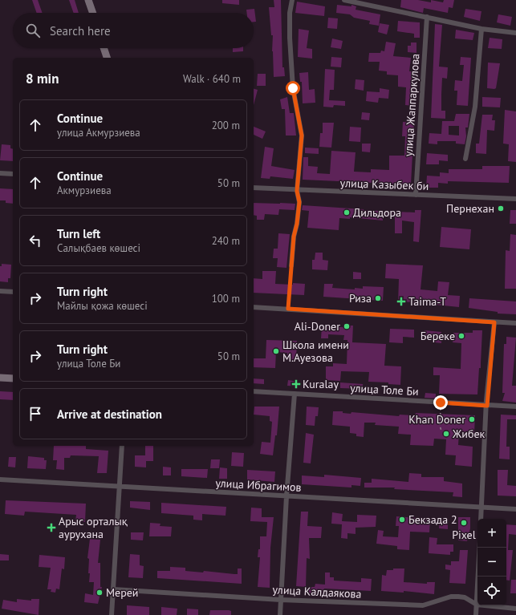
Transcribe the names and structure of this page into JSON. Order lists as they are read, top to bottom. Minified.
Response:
{"streets":{"street":["улица Жаппаркулова","улица Казыбек би","улица Толе Би","улица Ибрагимов","улица Калдаякова"]},"crossings":[["улица Жаппаркулова","улица Казыбек би"]],"places":{"other":["Пернехан","Дильдора","Риза","Ali-Doner","Береке","Школа имени М.Ауезова","Khan Doner","Жибек","Бекзада 2","Pixel","Мерей"],"health":["Taima-T","Kuralay","Арыс орталық аурухана"]},"page":{"search":"Search here","heading":["8 min","Walk · 640 m"],"list":[["Continue","улица Акмурзиева","200 m"],["Continue","Акмурзиева","50 m"],["Turn left","Салықбаев көшесі","240 m"],["Turn right","Майлы қожа көшесі","100 m"],["Turn right","улица Толе Би","50 m"],"Arrive at destination"],"map_buttons":["+","−"]}}
